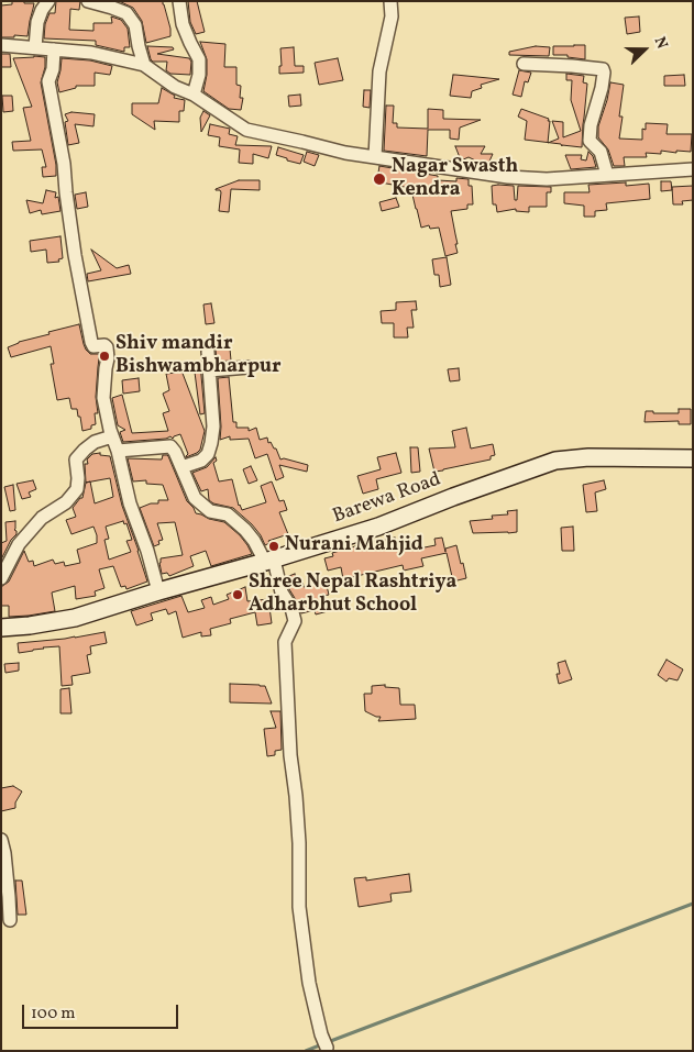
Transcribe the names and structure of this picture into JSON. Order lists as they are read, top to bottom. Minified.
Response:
{"streets":{"main road":["Barewa Road"]},"places":["Nagar Swasth Kendra","Shiv mandir Bishwambharpur","Nurani Mahjid","Shree Nepal Rashtriya Adharbhut School"],"scale_bar":"100 m","north":"right"}
